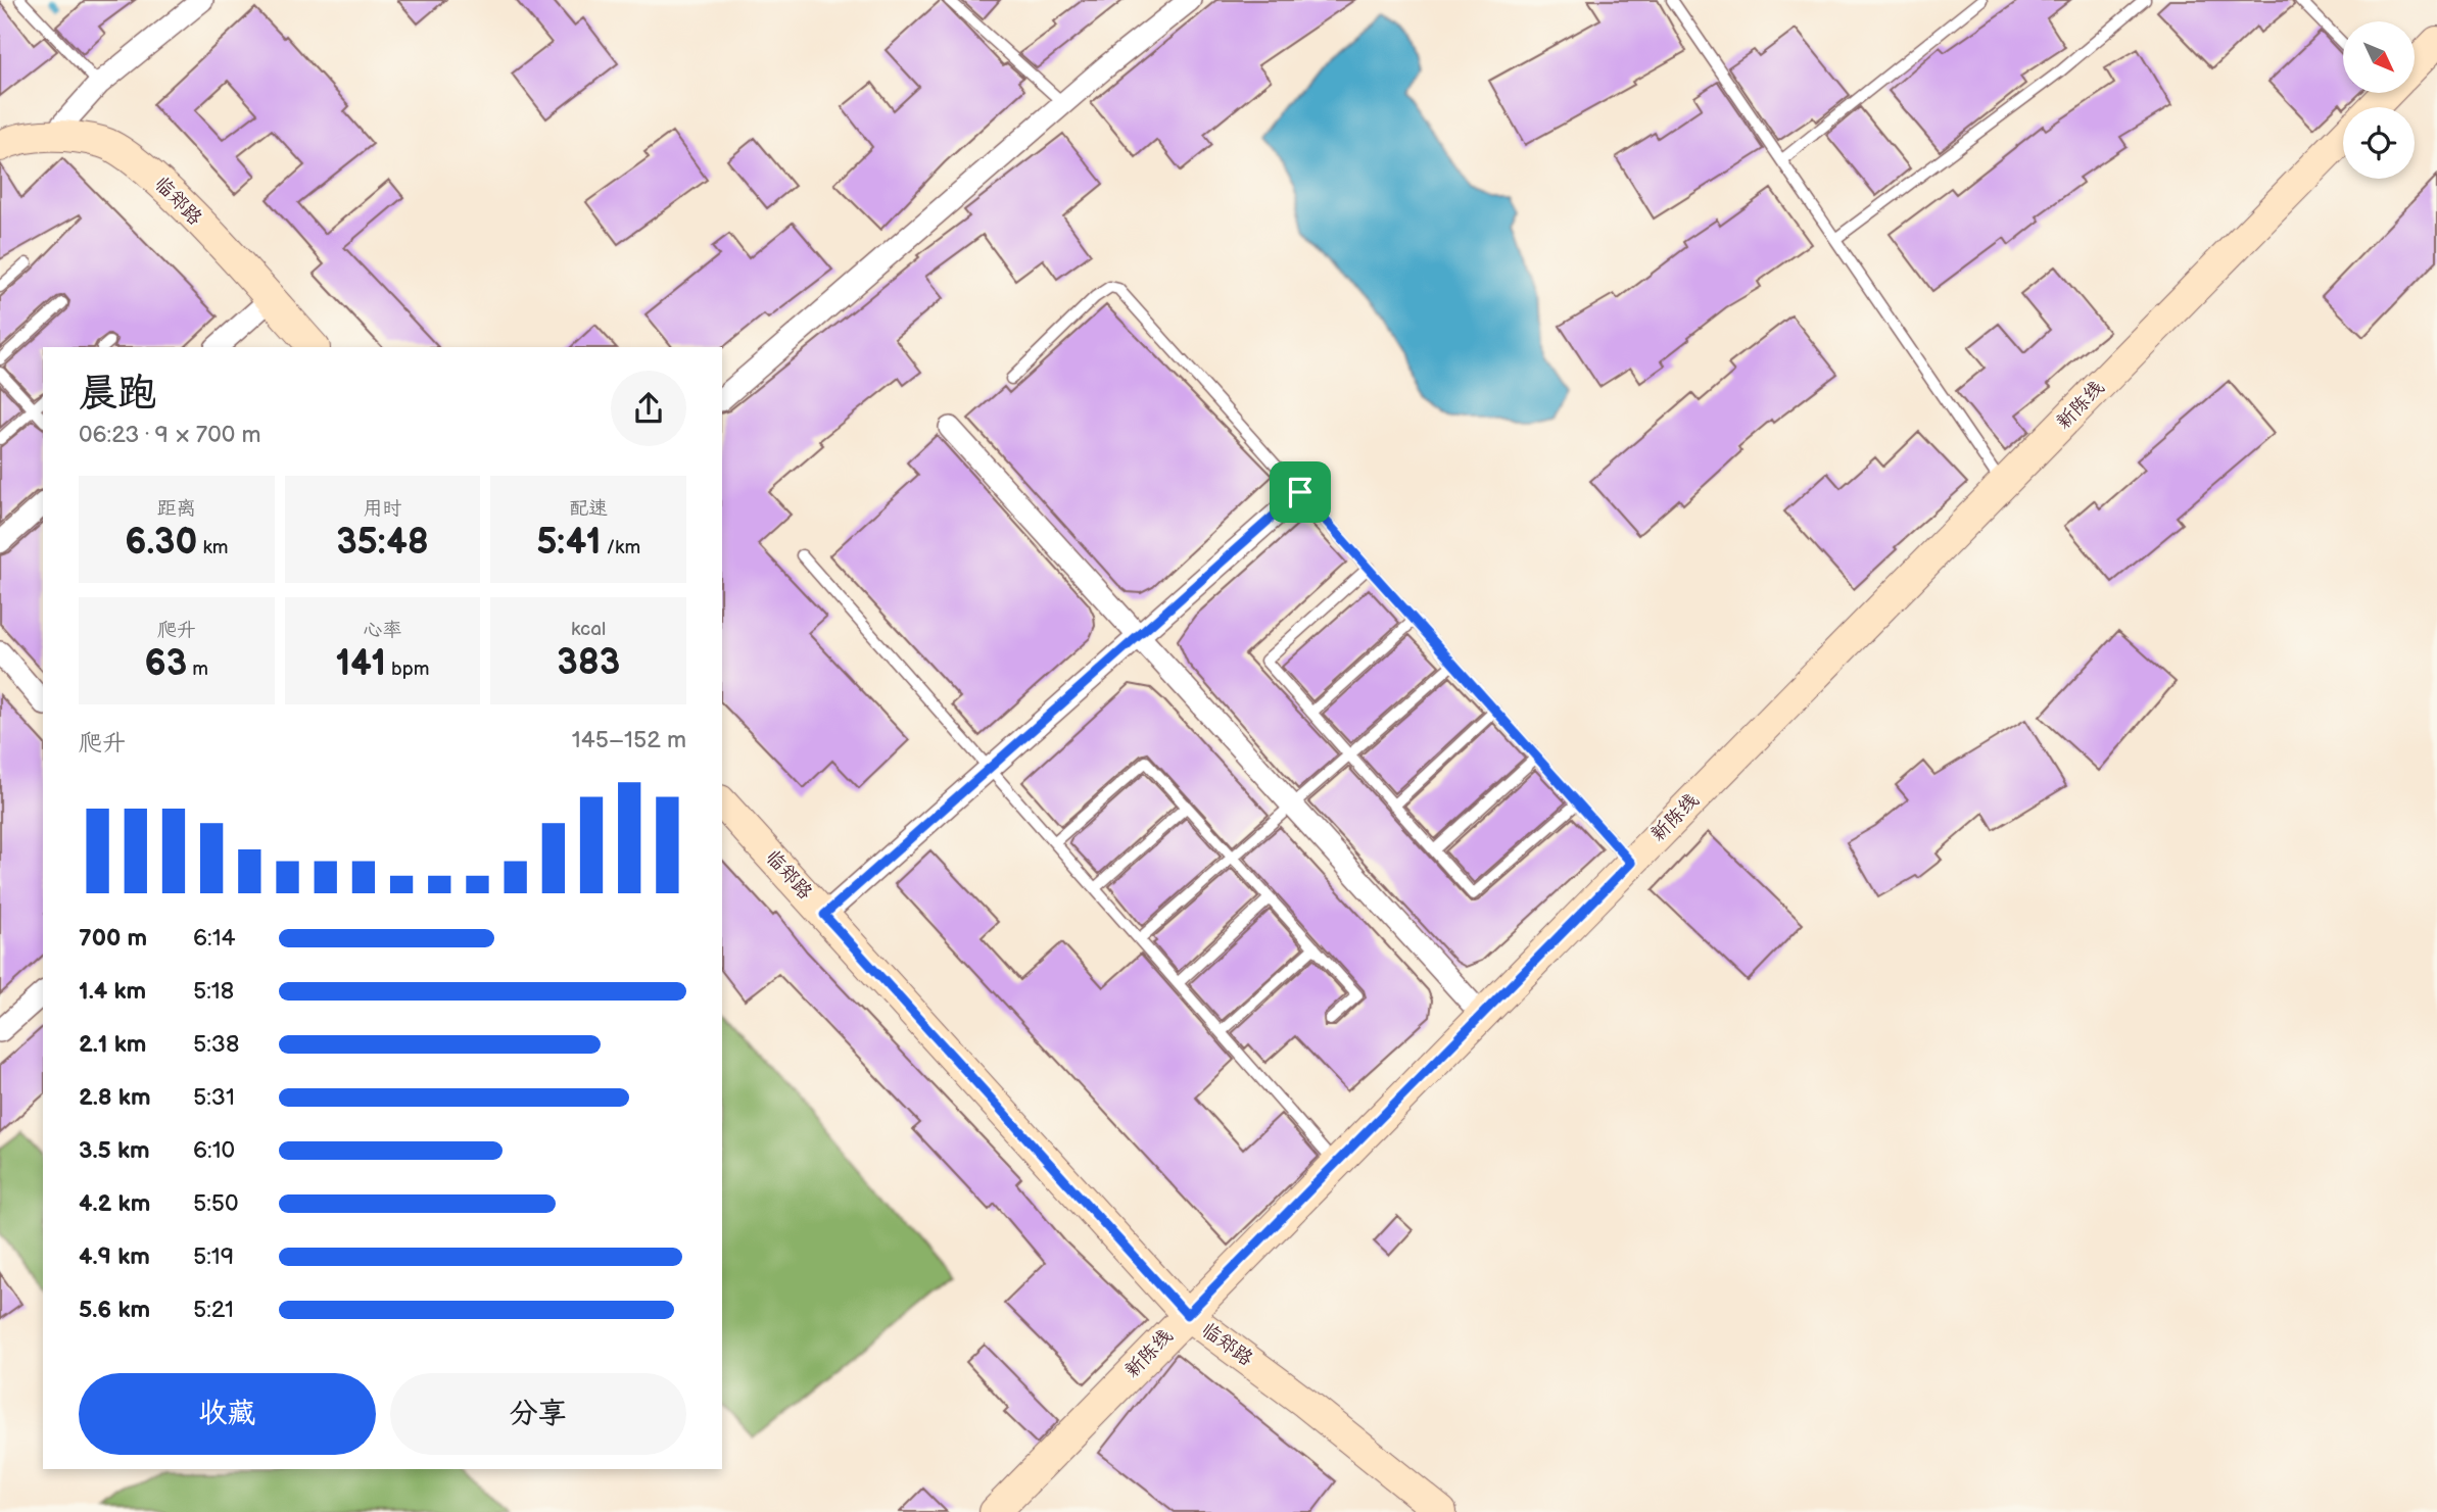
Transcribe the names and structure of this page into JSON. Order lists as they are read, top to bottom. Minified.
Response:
{"streets":{"street":["临郑路","新陈线"]},"crossings":[["临郑路","新陈线"]],"north":"bottom right","page":{"heading":["晨跑","06:23 · 9 × 700 m"],"stats":[["距离","6.30 km"],["用时","35:48"],["配速","5:41 /km"],["爬升","63 m"],["心率","141 bpm"],["kcal","383"]],"chart":["爬升","145–152 m"],"list":[{"name":"700 m","note":"6:14"},{"name":"1.4 km","note":"5:18"},{"name":"2.1 km","note":"5:38"},{"name":"2.8 km","note":"5:31"},{"name":"3.5 km","note":"6:10"},{"name":"4.2 km","note":"5:50"},{"name":"4.9 km","note":"5:19"},{"name":"5.6 km","note":"5:21"}],"buttons":["收藏","分享"]}}
